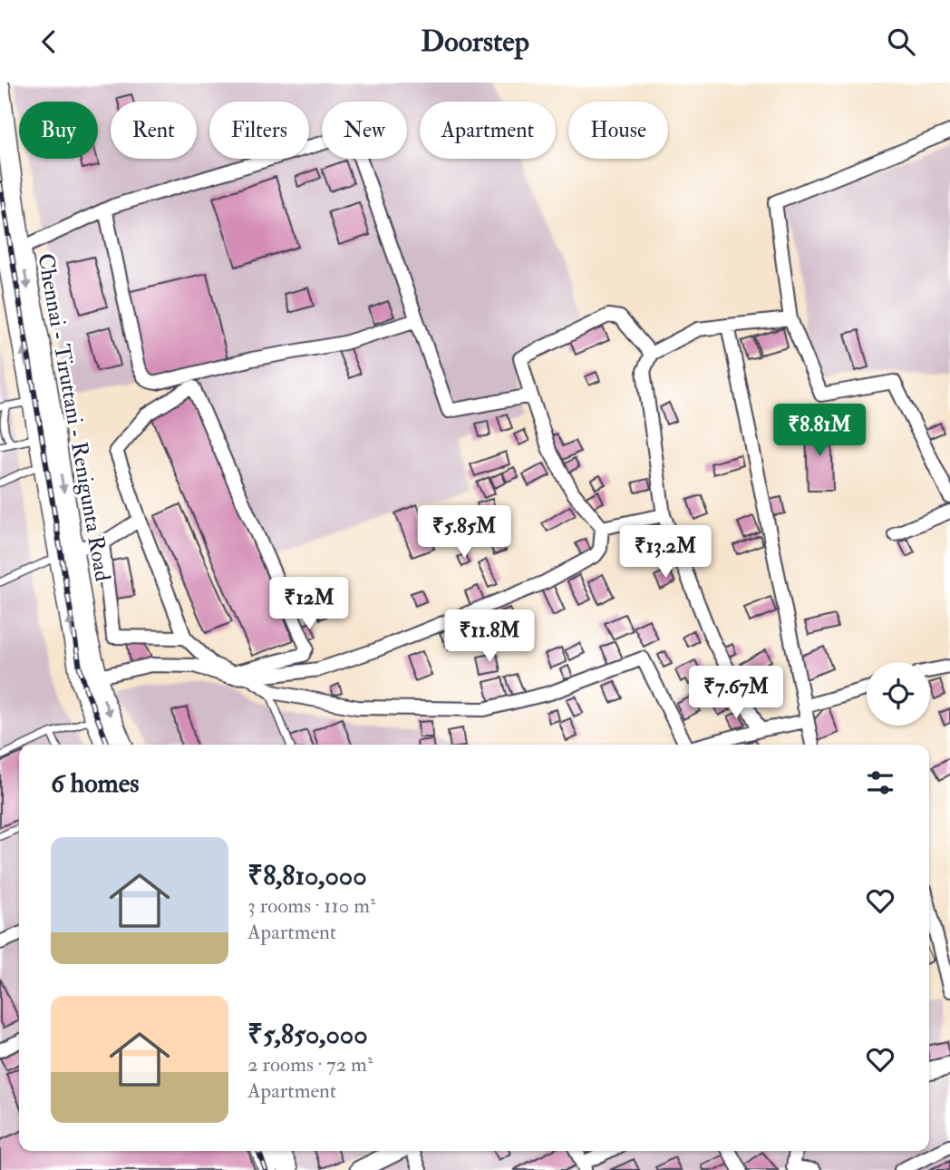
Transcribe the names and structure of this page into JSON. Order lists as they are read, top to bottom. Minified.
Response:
{"streets":{"main road":["Chennai - Tiruttani - Renigunta Road"]},"page":{"header":"Doorstep","chip":["Buy","Rent","Filters","New","Apartment","House"],"price":["₹8.81M","₹5.85M","₹13.2M","₹12M","₹11.8M","₹7.67M"],"heading":"6 homes","list":[{"name":"₹8,810,000","note":"3 rooms · 110 m² · Apartment"},{"name":"₹5,850,000","note":"2 rooms · 72 m² · Apartment"}]}}
